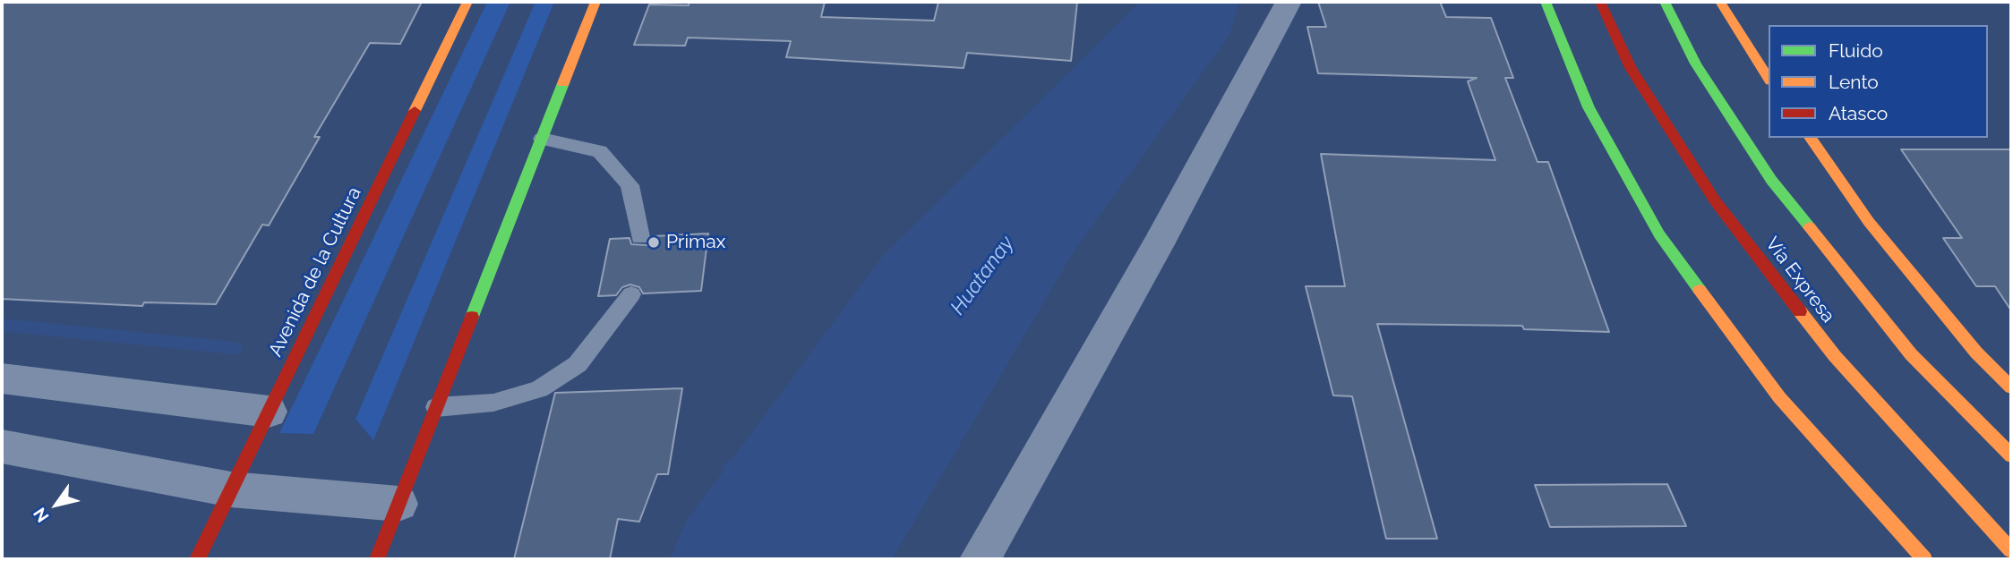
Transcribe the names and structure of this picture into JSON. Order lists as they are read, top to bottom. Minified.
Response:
{"streets":{"main road":["Avenida de la Cultura","Vía Expresa"]},"water":["Huatanay"],"places":["Primax"],"legend":["Fluido","Lento","Atasco"],"north":"bottom left"}
